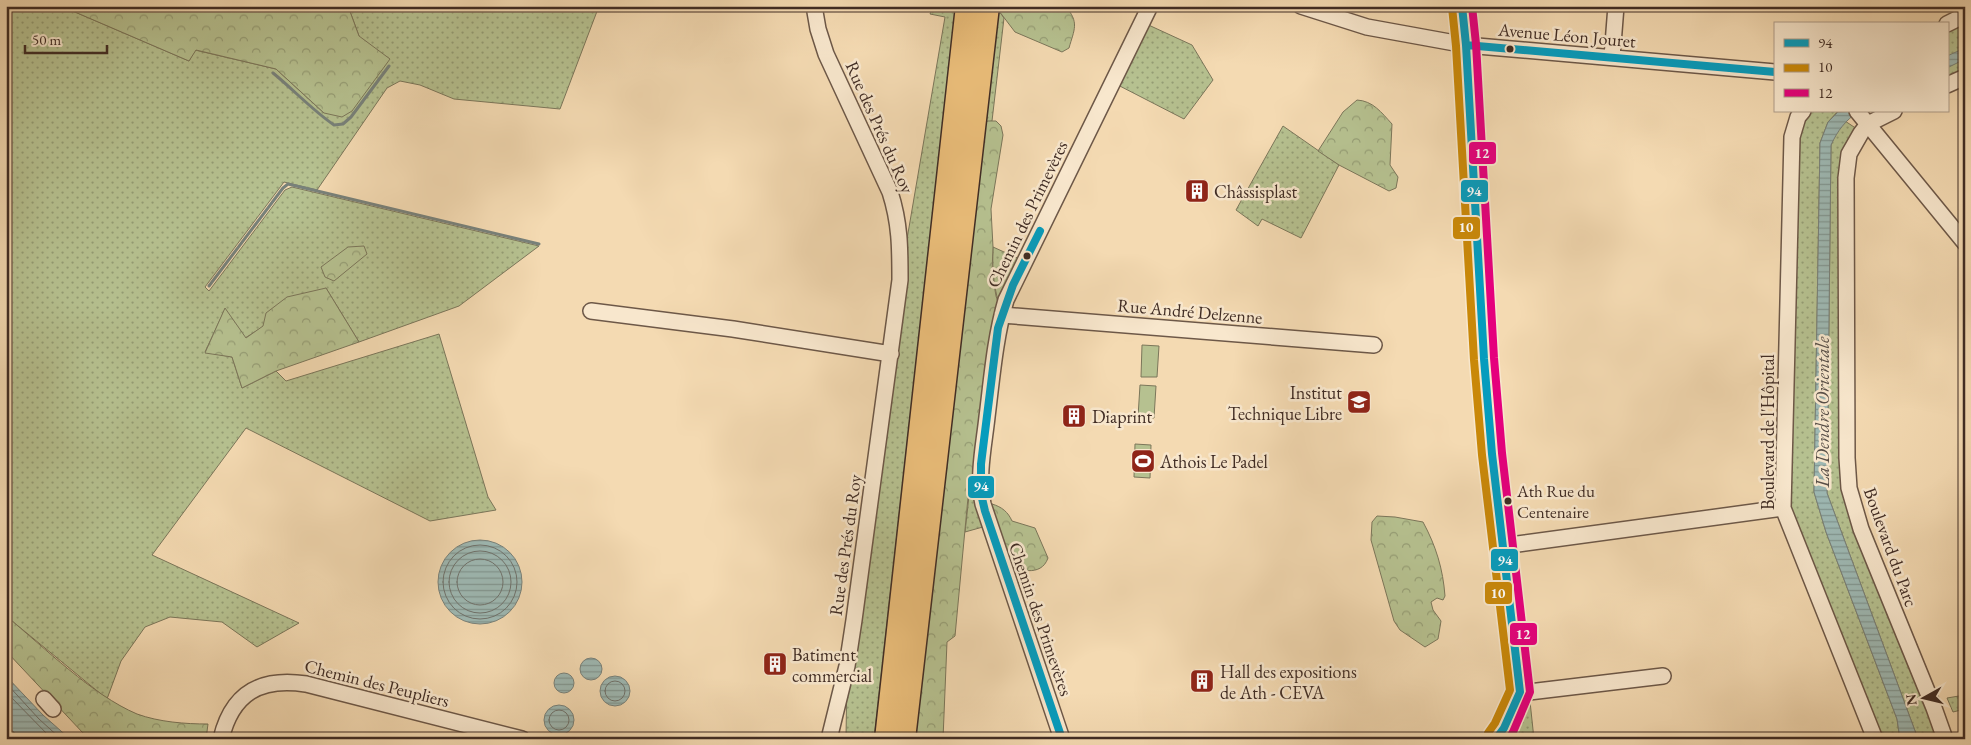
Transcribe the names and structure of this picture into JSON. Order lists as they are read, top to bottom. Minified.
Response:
{"streets":{"street":["Avenue Léon Jouret","Rue des Prés du Roy","Chemin des Primevères","Rue André Delzenne","Boulevard de l'Hôpital","Boulevard du Parc","Chemin des Peupliers"]},"crossings":[["Chemin des Primevères","Rue André Delzenne"]],"water":["La Dendre Orientale"],"places":{"building":["Châssisplast","Diaprint","Batiment commercial","Hall des expositions de Ath - CEVA"],"school or university":["Institut Technique Libre"],"sports":["Athois Le Padel"],"other":["Ath Rue du Centenaire"]},"lines":["transit line 94","transit line 12","transit line 10"],"legend":["94","10","12"],"scale_bar":"50 m","north":"left"}
